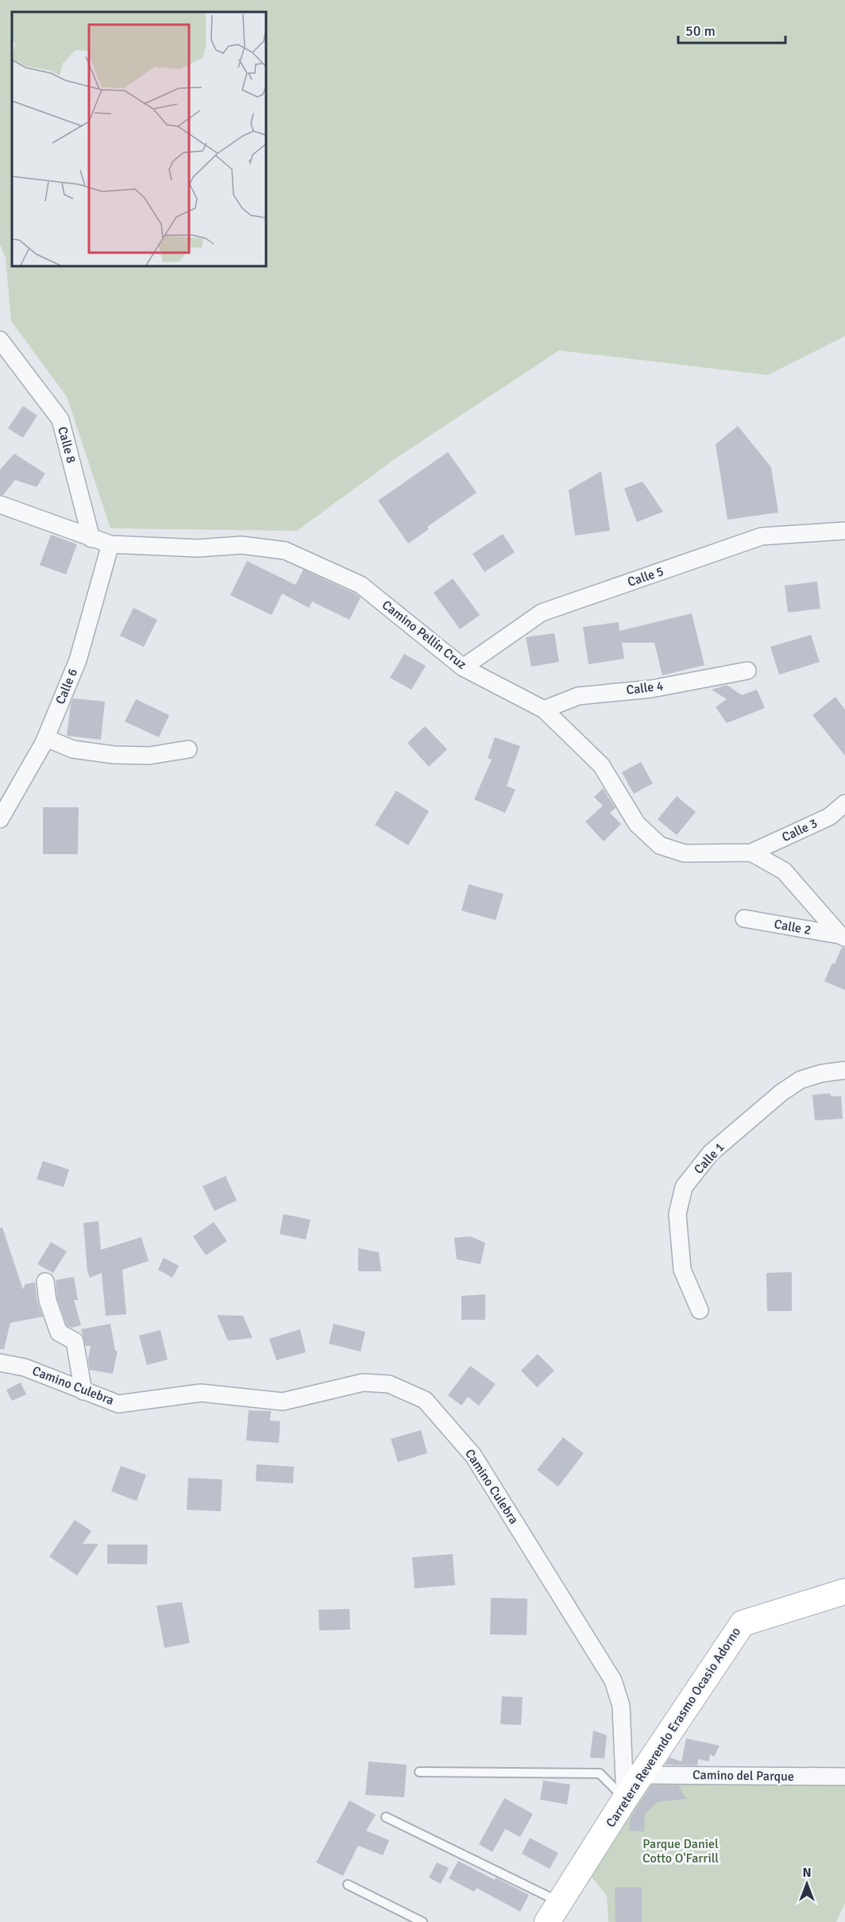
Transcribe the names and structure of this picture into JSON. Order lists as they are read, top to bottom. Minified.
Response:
{"streets":{"street":["Calle 8","Calle 5","Camino Pellín Cruz","Calle 6","Calle 4","Calle 3","Calle 2","Calle 1","Camino Culebra","Carretera Reverendo Erasmo Ocasio Adorno","Camino del Parque"]},"crossings":[["Calle 8","Camino Pellín Cruz"],["Calle 5","Camino Pellín Cruz"],["Camino Pellín Cruz","Calle 6"],["Camino Pellín Cruz","Calle 4"],["Camino Pellín Cruz","Calle 3"],["Camino Pellín Cruz","Calle 2"],["Camino Culebra","Carretera Reverendo Erasmo Ocasio Adorno"],["Carretera Reverendo Erasmo Ocasio Adorno","Camino del Parque"]],"parks":["Parque Daniel Cotto O'Farrill"],"scale_bar":"50 m","north":"top"}
